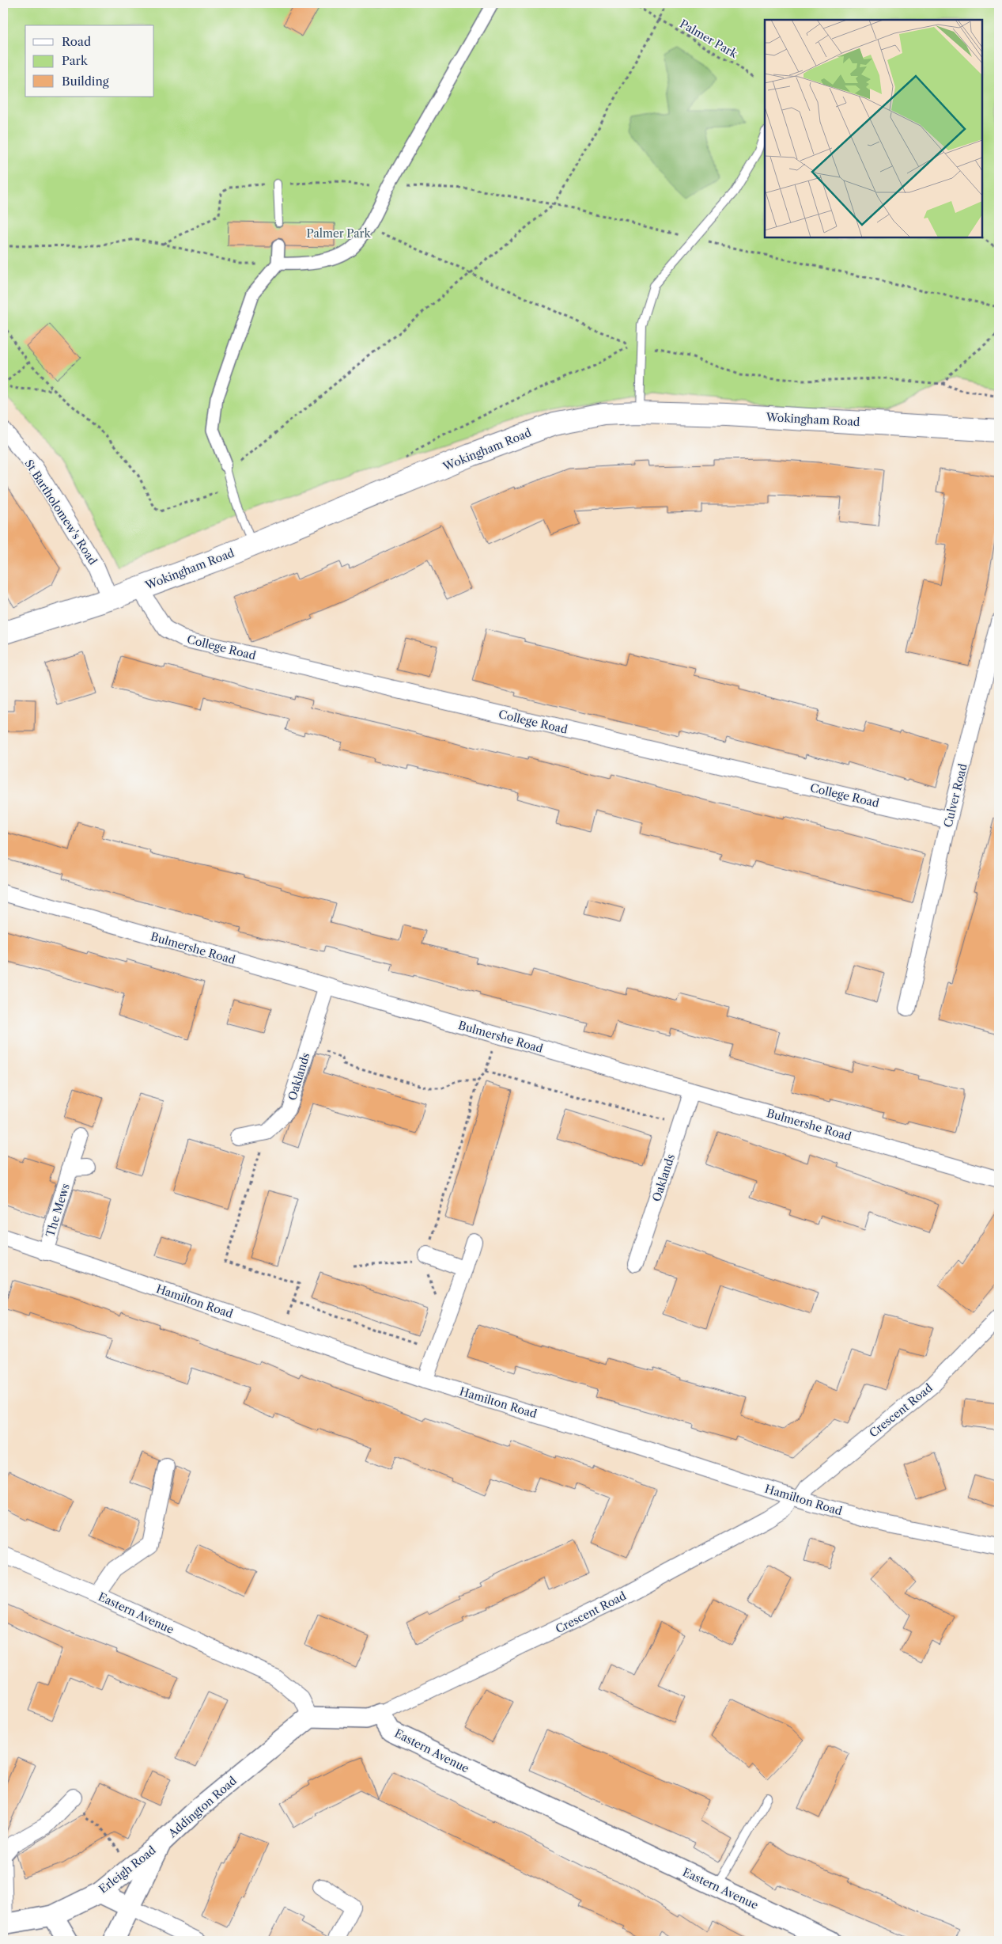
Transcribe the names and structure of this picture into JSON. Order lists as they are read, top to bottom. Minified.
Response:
{"streets":{"main road":["Wokingham Road"],"street":["St Bartholomew's Road","College Road","Culver Road","Bulmershe Road","Oaklands","The Mews","Hamilton Road","Crescent Road","Eastern Avenue","Addington Road","Erleigh Road"],"path":["Palmer Park"]},"crossings":[["Wokingham Road","St Bartholomew's Road"],["Wokingham Road","College Road"],["College Road","Culver Road"],["Bulmershe Road","Oaklands"],["The Mews","Hamilton Road"],["Hamilton Road","Crescent Road"],["Crescent Road","Eastern Avenue"],["Eastern Avenue","Addington Road"],["Addington Road","Erleigh Road"]],"parks":["Palmer Park"],"legend":["Road","Park","Building"]}
